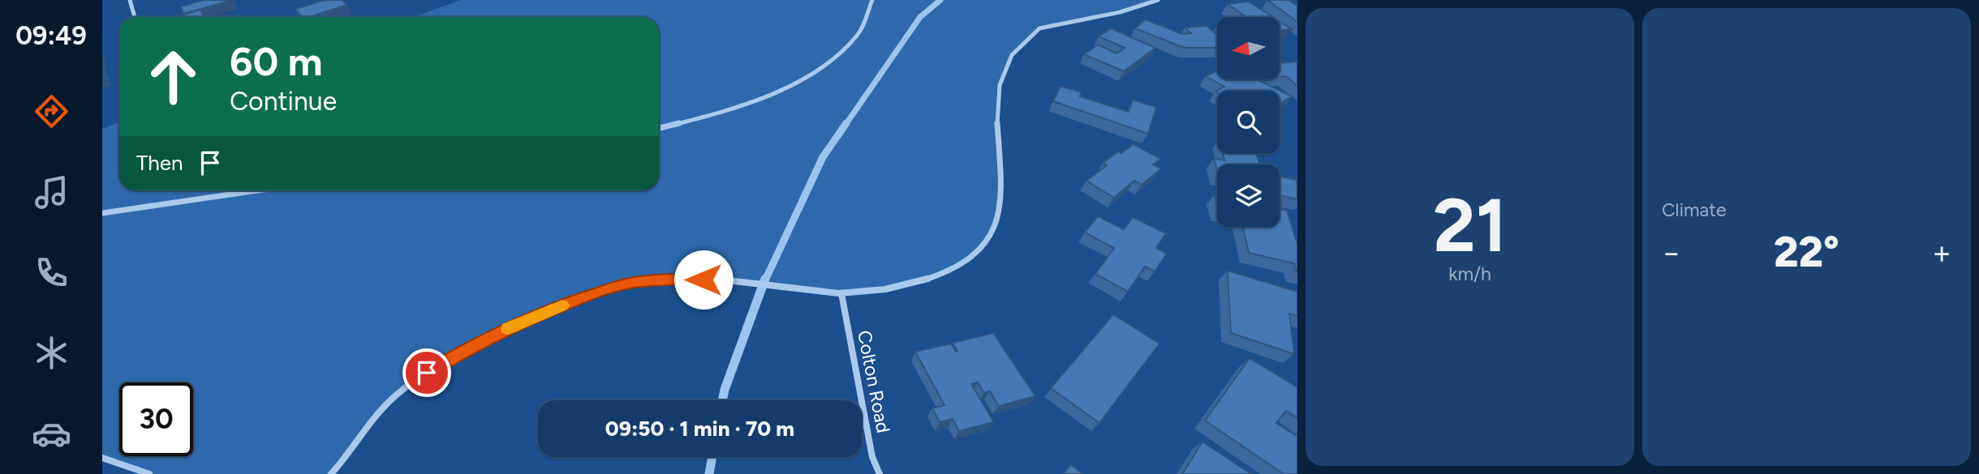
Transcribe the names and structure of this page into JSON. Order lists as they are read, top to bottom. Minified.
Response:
{"streets":{"street":["Colton Road"]},"north":"left","page":{"tabs":"09:49","tile":[["21","km/h"],"Climate"],"turn":["60 m","Continue"],"then":"Then","heat":["−","22°","+"],"limit":"30","trip":"09:50 · 1 min · 70 m"}}
